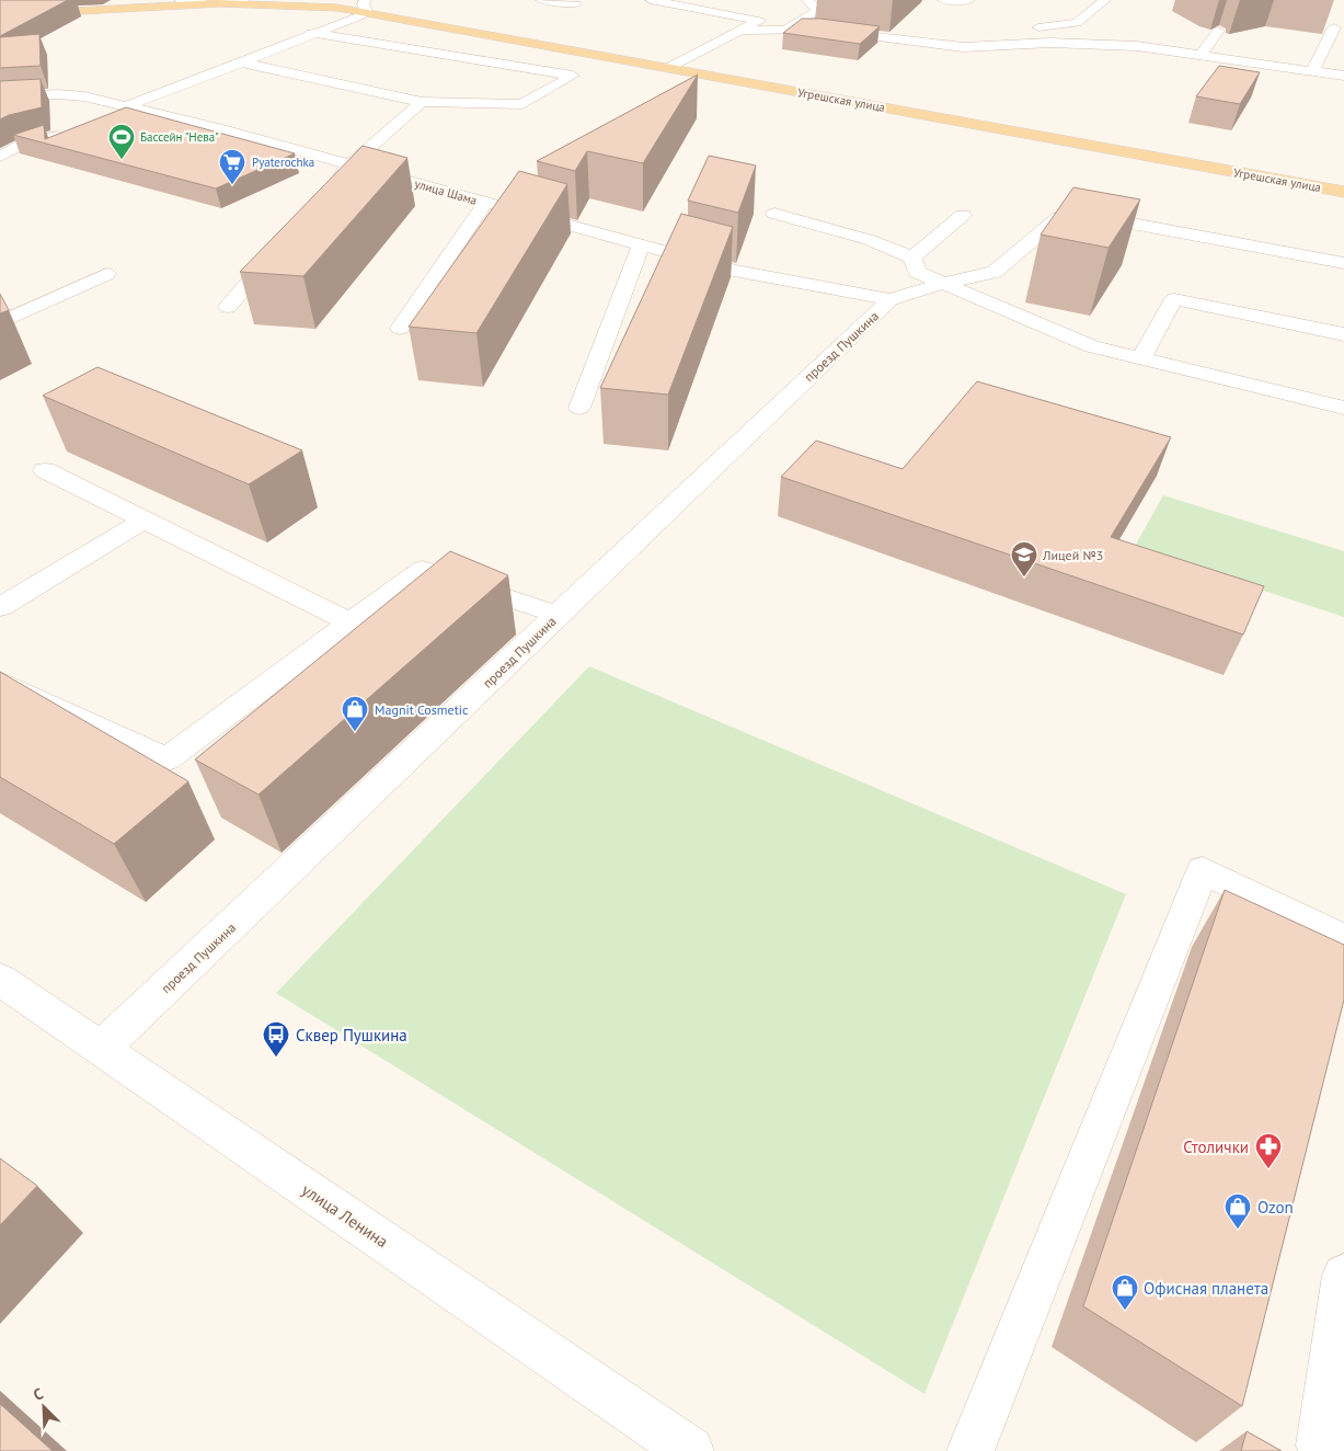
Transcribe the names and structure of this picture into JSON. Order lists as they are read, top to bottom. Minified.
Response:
{"streets":{"main road":["Угрешская улица"],"street":["улица Шама","проезд Пушкина","улица Ленина"]},"crossings":[["улица Шама","проезд Пушкина"],["проезд Пушкина","улица Ленина"]],"places":{"sports":["Бассейн \"Нева\""],"supermarket":["Pyaterochka"],"school or university":["Лицей №3"],"shop":["Magnit Cosmetic","Ozon","Офисная планета"],"bus stop":["Сквер Пушкина"],"pharmacy":["Столички"]},"north":"top left"}
